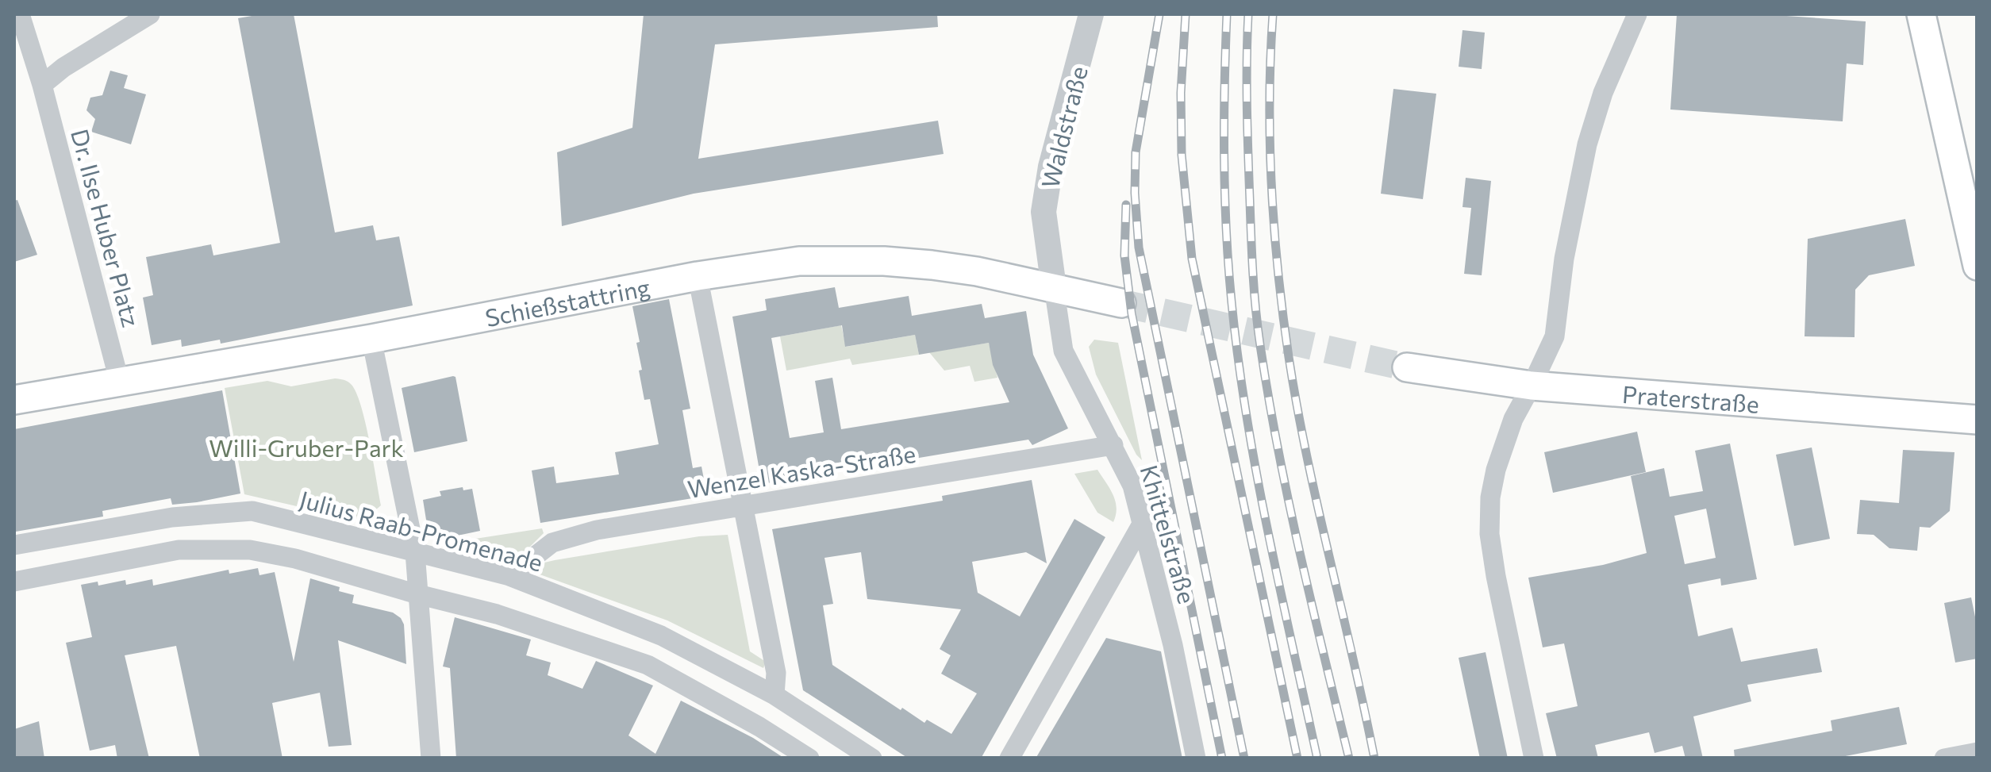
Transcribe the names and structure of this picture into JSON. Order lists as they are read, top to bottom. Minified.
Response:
{"streets":{"main road":["Schießstattring","Praterstraße"],"street":["Waldstraße","Dr. Ilse Huber Platz","Wenzel Kaska-Straße","Julius Raab-Promenade","Khittelstraße"]},"crossings":[["Waldstraße","Schießstattring"],["Waldstraße","Khittelstraße"],["Dr. Ilse Huber Platz","Schießstattring"],["Schießstattring","Khittelstraße"],["Wenzel Kaska-Straße","Julius Raab-Promenade"],["Wenzel Kaska-Straße","Khittelstraße"]],"parks":["Willi-Gruber-Park"]}
